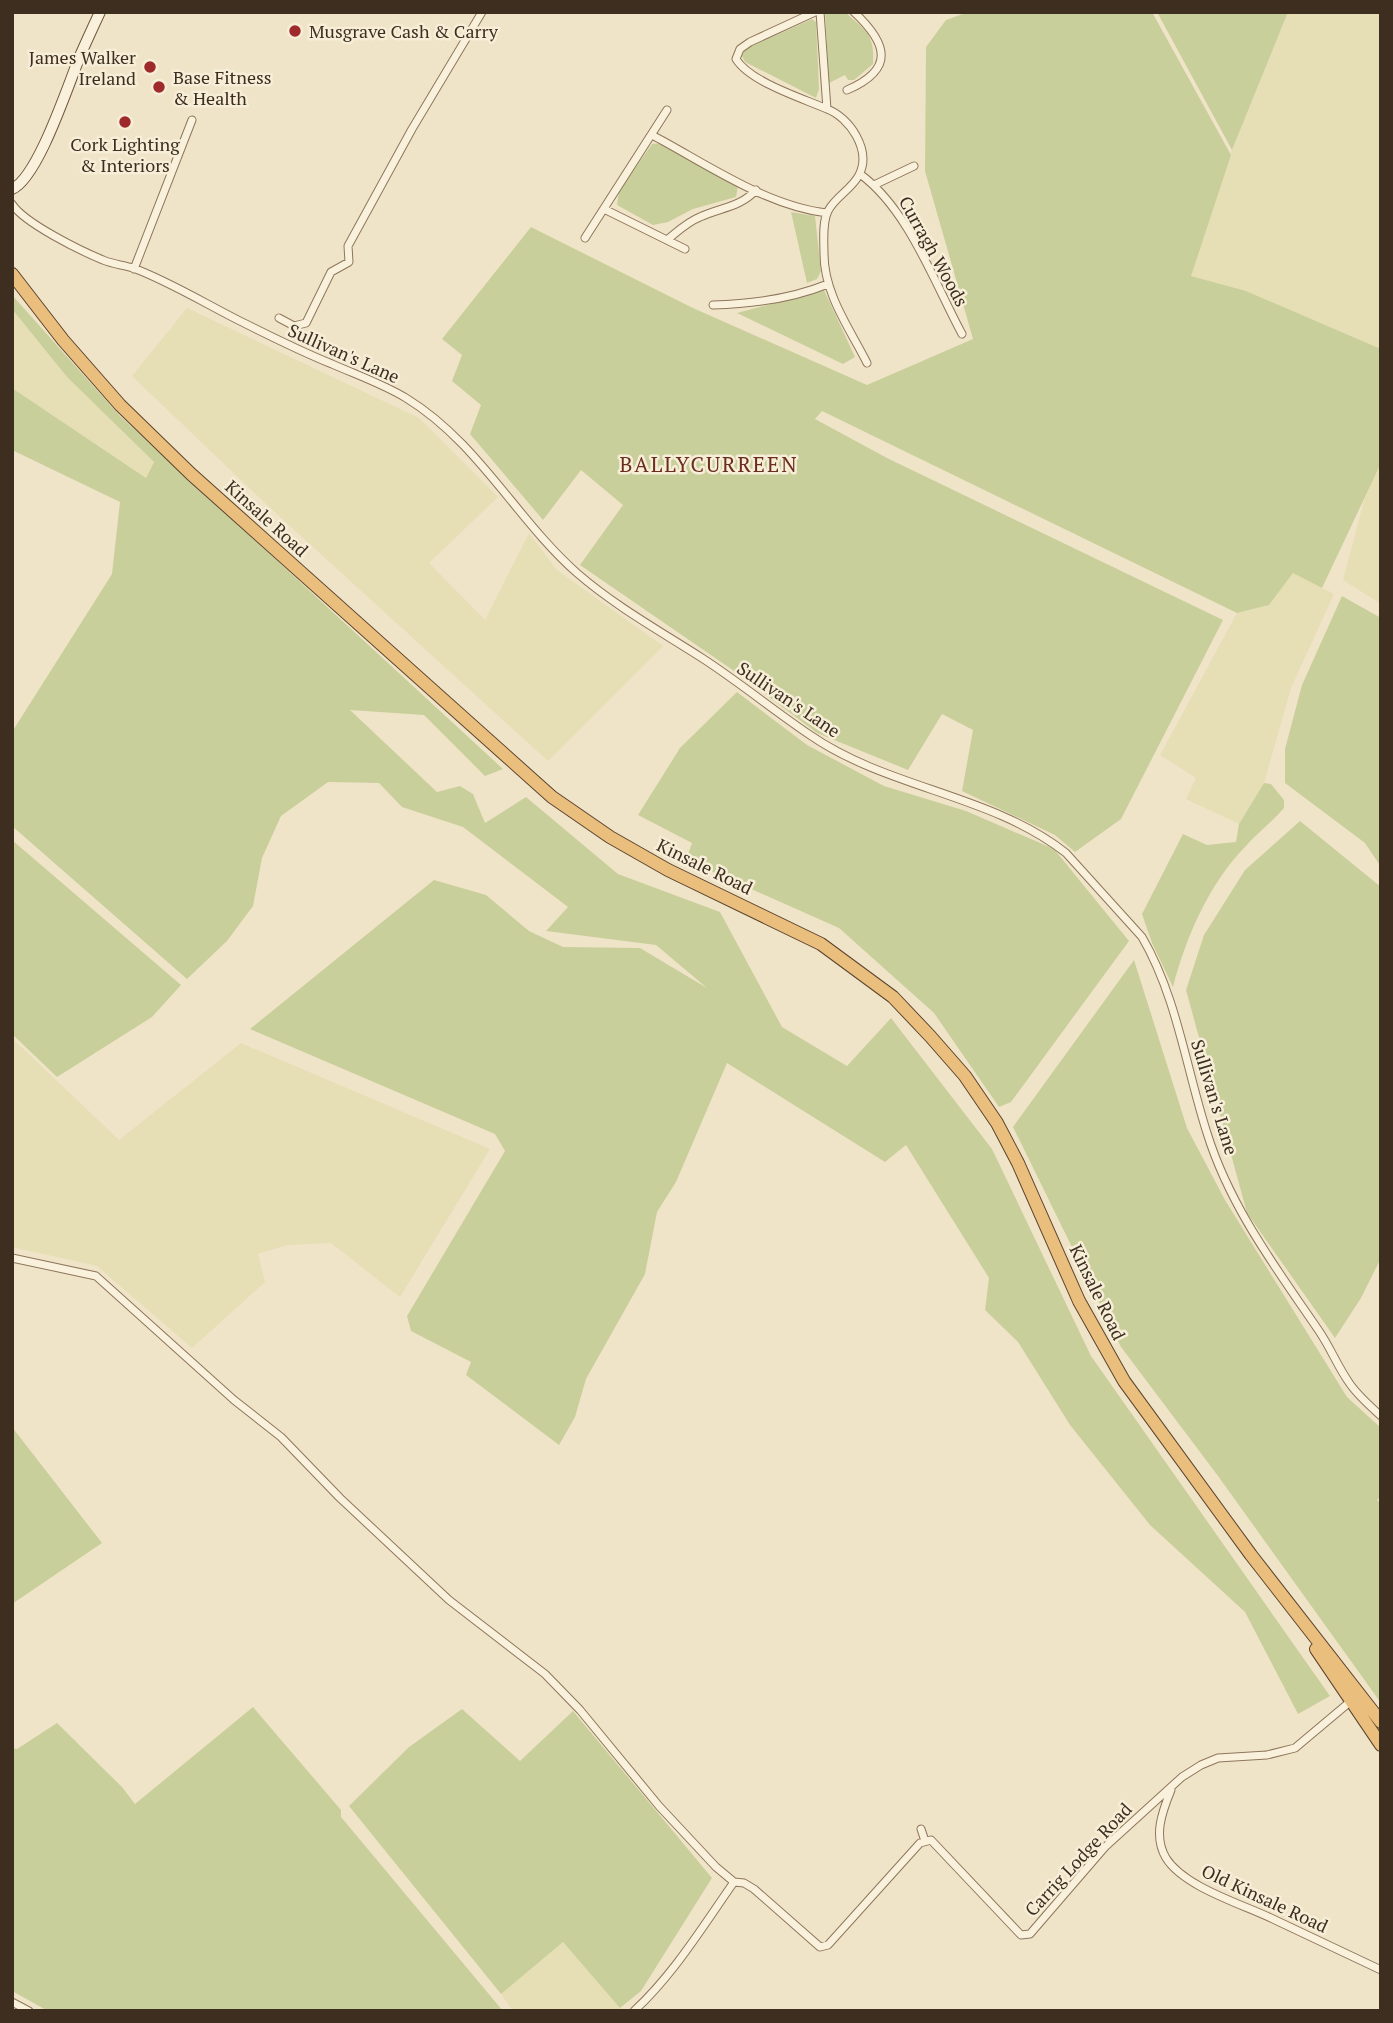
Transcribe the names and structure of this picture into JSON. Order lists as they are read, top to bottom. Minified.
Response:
{"streets":{"highway":["Kinsale Road"],"street":["Curragh Woods","Sullivan's Lane","Carrig Lodge Road","Old Kinsale Road"]},"crossings":[["Carrig Lodge Road","Old Kinsale Road"]],"districts":["BALLYCURREEN"],"places":["Musgrave Cash & Carry","James Walker Ireland","Base Fitness & Health","Cork Lighting & Interiors"]}
